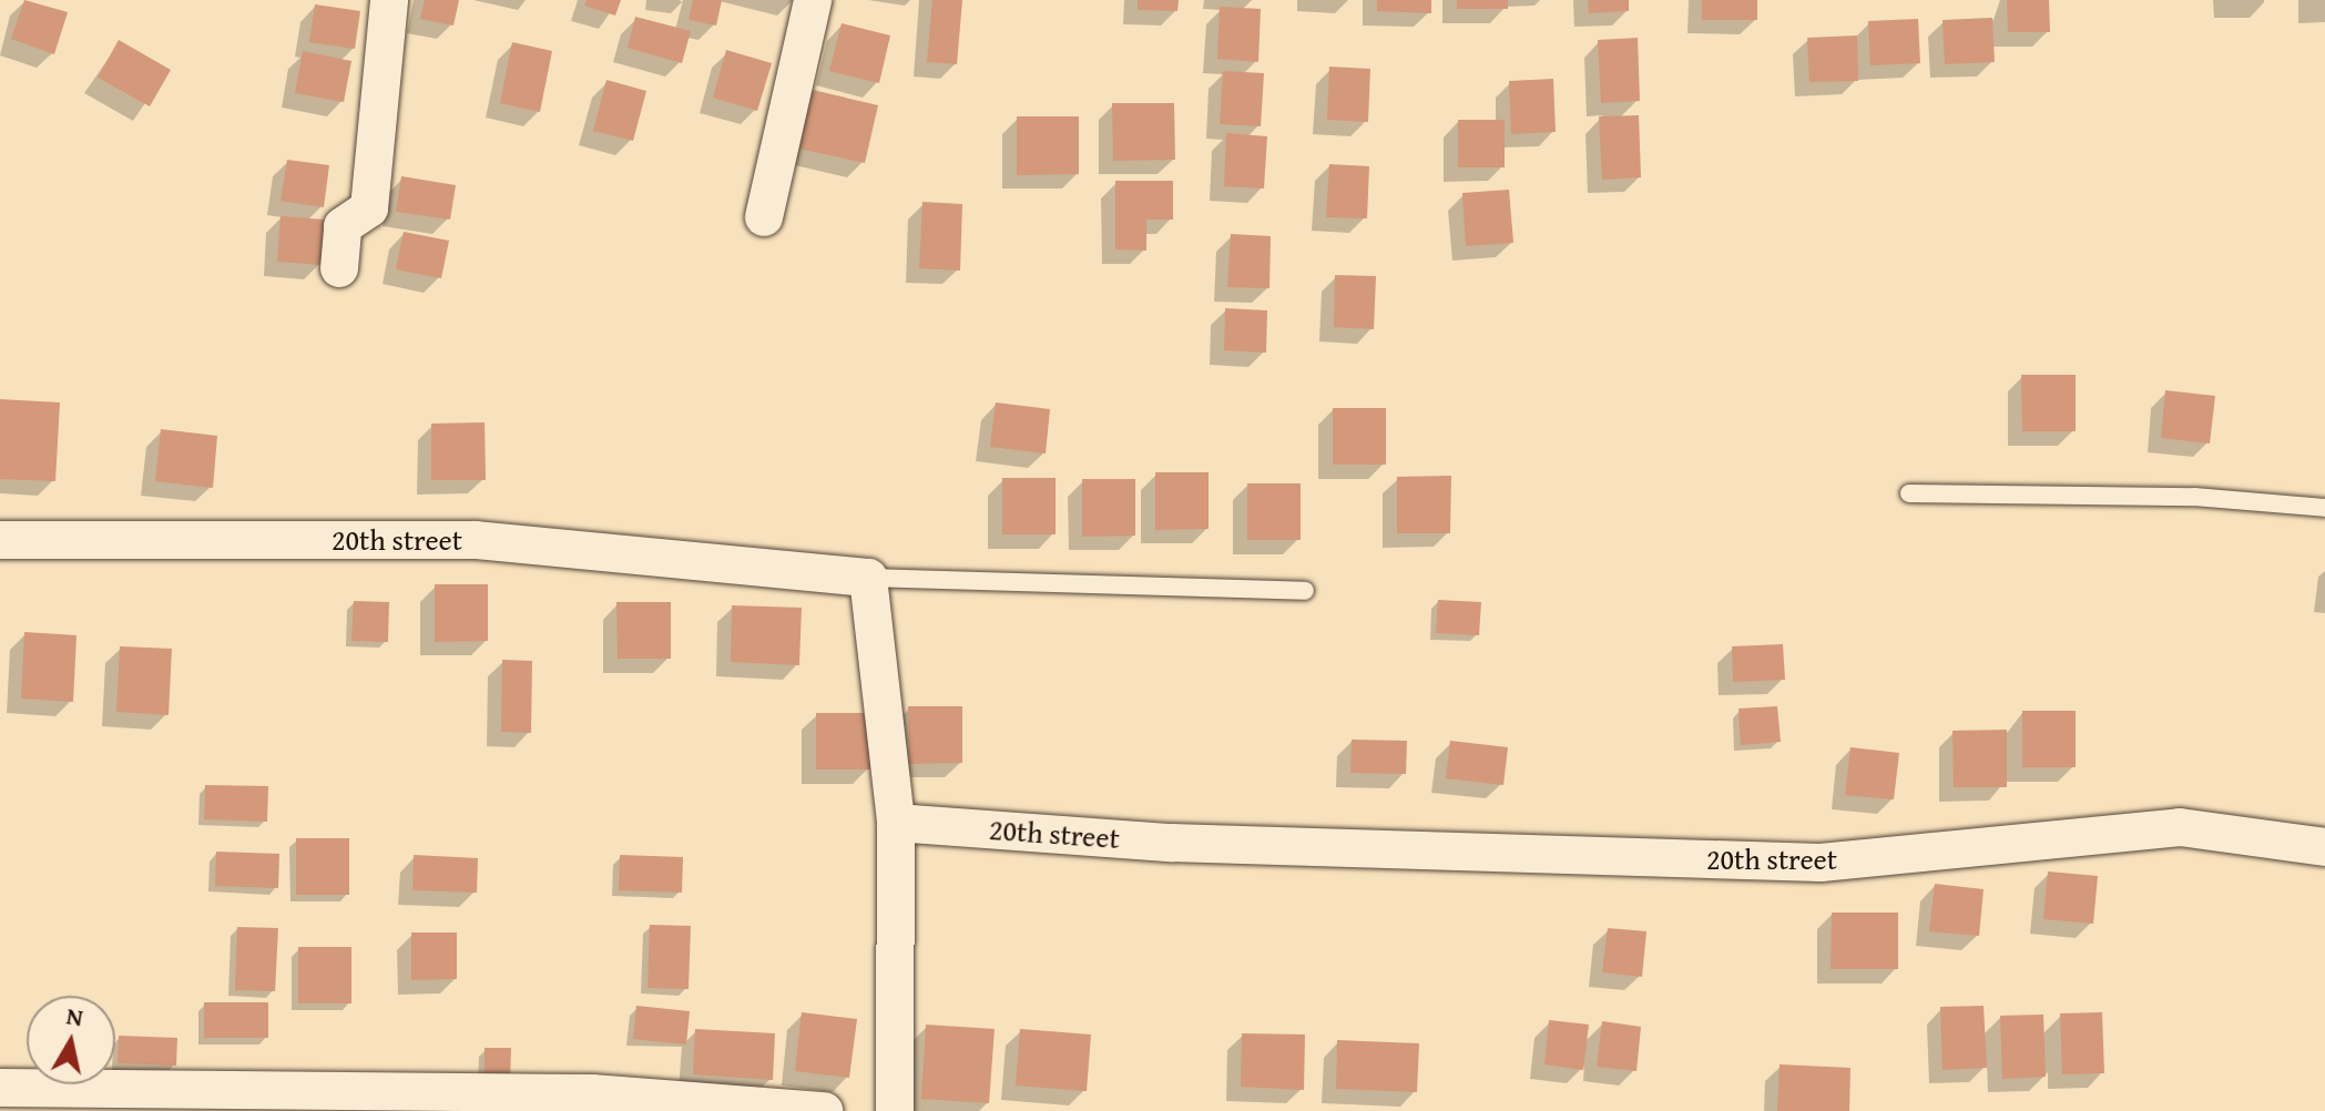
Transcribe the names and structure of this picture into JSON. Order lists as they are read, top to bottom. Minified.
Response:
{"streets":{"street":["20th street"]},"north":"top"}
